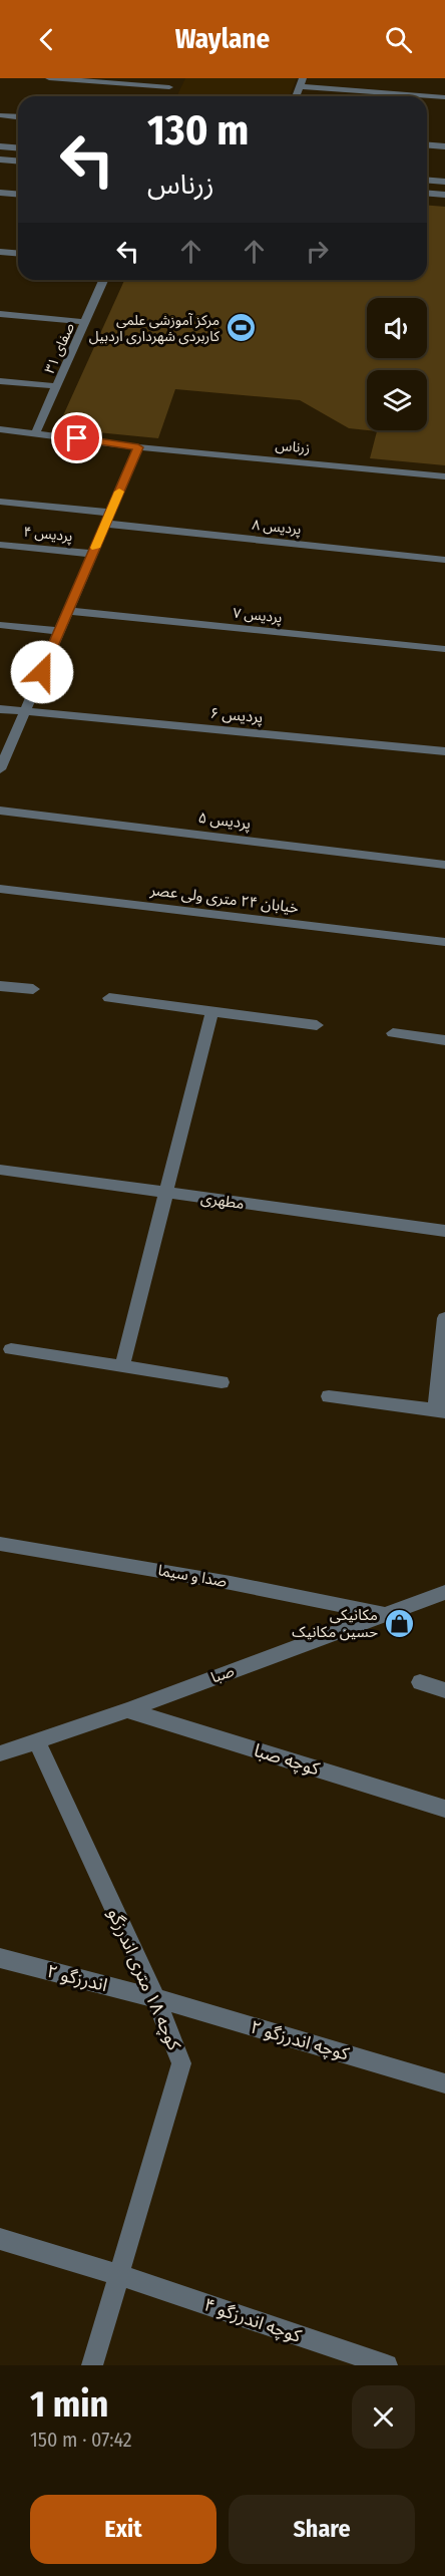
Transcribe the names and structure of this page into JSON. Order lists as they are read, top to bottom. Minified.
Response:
{"streets":{"street":["صفای ۳۱","زرناس","پردیس ۸","پردیس ۴","پردیس ۷","پردیس ۶","پردیس ۵","خیابان ۲۴ متری ولی عصر","مطهری","صدا و سیما","صبا","کوچه صبا","اندرزگو ۲","کوچه ۱۸ متری اندرزگو","کوچه اندرزگو ۲","کوچه اندرزگو ۴"]},"crossings":[["صفای ۳۱","زرناس"],["صدا و سیما","صبا"],["صبا","کوچه صبا"],["صبا","کوچه ۱۸ متری اندرزگو"],["اندرزگو ۲","کوچه ۱۸ متری اندرزگو"],["اندرزگو ۲","کوچه اندرزگو ۲"],["کوچه ۱۸ متری اندرزگو","کوچه اندرزگو ۲"],["کوچه ۱۸ متری اندرزگو","کوچه اندرزگو ۴"]],"places":{"sports":["مرکز آموزشی علمی کاربردی شهرداری اردبیل"],"shop":["مکانیکی حسین مکانیک"]},"page":{"header":"Waylane","turn":["130 m","زرناس"],"heading":["1 min","150 m · 07:42"],"buttons":["Exit","Share"]}}
